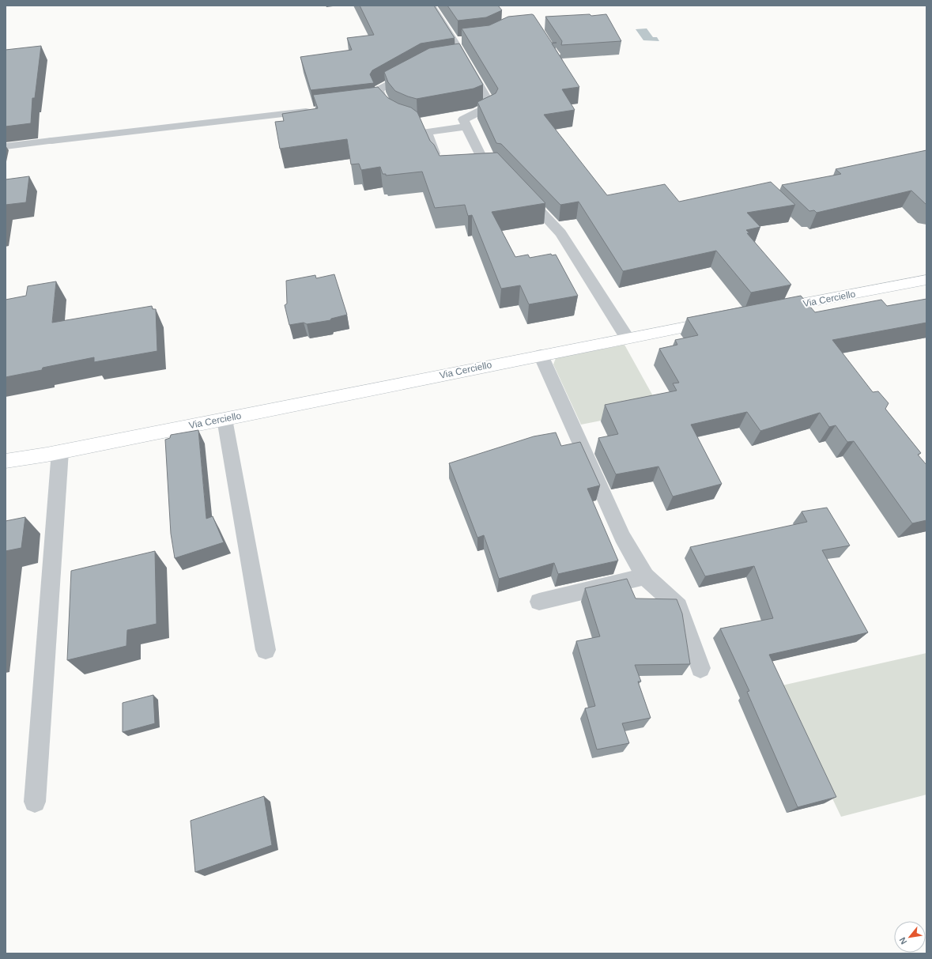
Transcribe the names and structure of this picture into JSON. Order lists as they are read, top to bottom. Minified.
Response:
{"streets":{"street":["Via Cerciello"]},"north":"bottom left"}
